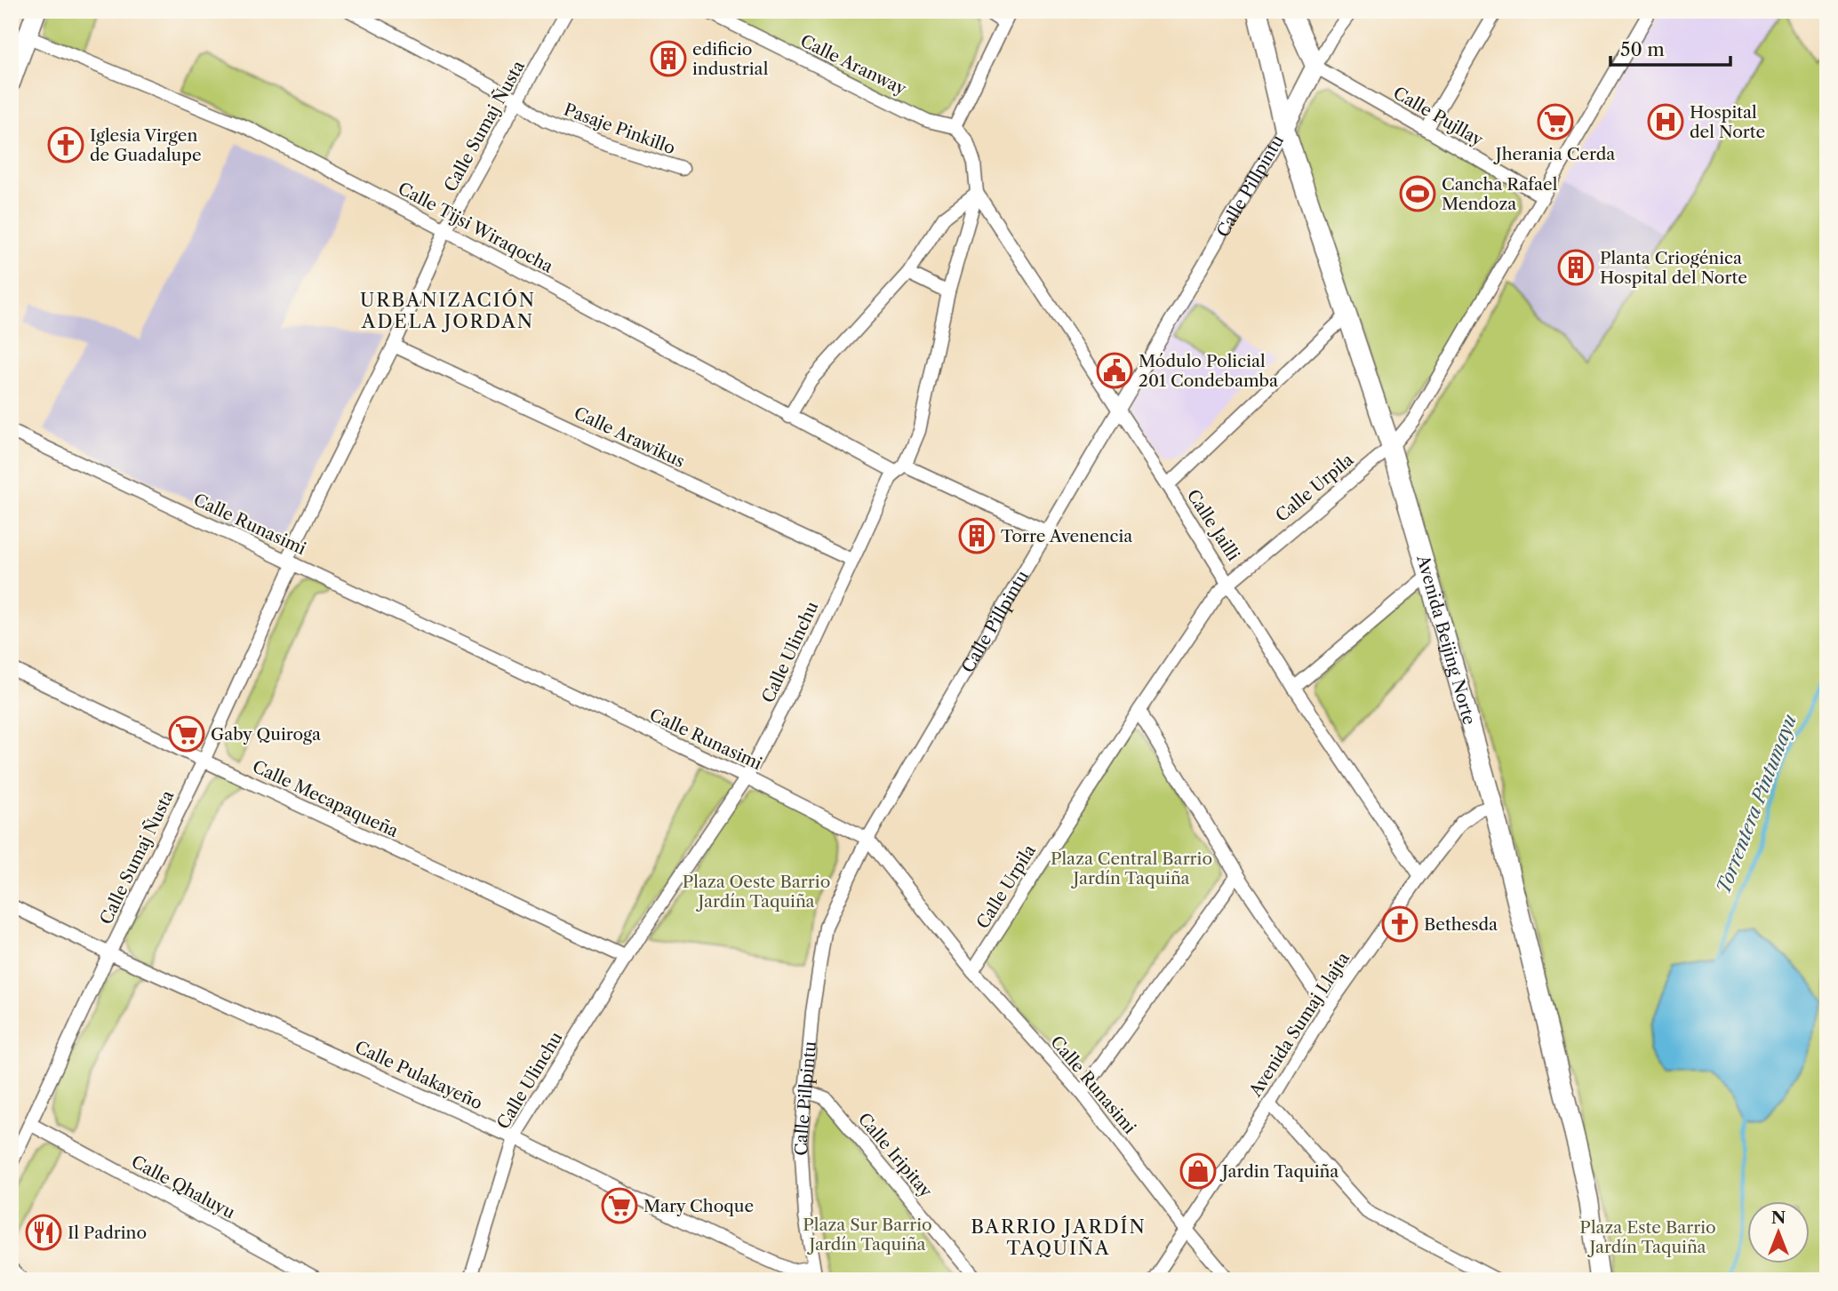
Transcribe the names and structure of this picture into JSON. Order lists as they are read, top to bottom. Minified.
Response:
{"streets":{"street":["Calle Aranway","Calle Pujllay","Calle Sumaj Ñusta","Pasaje Pinkillo","Calle Pillpintu","Calle Tijsi Wiraqocha","Calle Arawikus","Calle Urpila","Calle Runasimi","Calle Jailli","Avenida Beijing Norte","Calle Ulinchu","Calle Mecapaqueña","Avenida Sumaj Llajta","Calle Pulakayeño","Calle Iripitay","Calle Qhaluyu"]},"crossings":[["Calle Aranway","Calle Ulinchu"],["Calle Pujllay","Calle Pillpintu"],["Calle Pujllay","Calle Urpila"],["Calle Sumaj Ñusta","Pasaje Pinkillo"],["Calle Sumaj Ñusta","Calle Tijsi Wiraqocha"],["Calle Sumaj Ñusta","Calle Arawikus"],["Calle Sumaj Ñusta","Calle Runasimi"],["Calle Sumaj Ñusta","Calle Mecapaqueña"],["Calle Sumaj Ñusta","Calle Pulakayeño"],["Calle Sumaj Ñusta","Calle Qhaluyu"],["Calle Pillpintu","Calle Tijsi Wiraqocha"],["Calle Pillpintu","Calle Runasimi"],["Calle Pillpintu","Calle Jailli"],["Calle Pillpintu","Avenida Beijing Norte"],["Calle Pillpintu","Calle Pulakayeño"],["Calle Pillpintu","Calle Iripitay"],["Calle Tijsi Wiraqocha","Calle Ulinchu"],["Calle Arawikus","Calle Ulinchu"],["Calle Urpila","Calle Runasimi"],["Calle Urpila","Calle Jailli"],["Calle Urpila","Avenida Beijing Norte"],["Calle Runasimi","Calle Ulinchu"],["Calle Runasimi","Avenida Sumaj Llajta"],["Calle Jailli","Calle Ulinchu"],["Calle Jailli","Avenida Sumaj Llajta"],["Avenida Beijing Norte","Avenida Sumaj Llajta"],["Calle Ulinchu","Calle Mecapaqueña"],["Calle Ulinchu","Calle Pulakayeño"]],"districts":["URBANIZACIÓN ADELA JORDAN","BARRIO JARDÍN TAQUIÑA"],"water":["Torrentera Pintumayu"],"parks":["Plaza Central Barrio Jardín Taquiña","Plaza Oeste Barrio Jardín Taquiña","Plaza Sur Barrio Jardín Taquiña","Plaza Este Barrio Jardín Taquiña"],"places":{"building":["edificio industrial","Planta Criogénica Hospital del Norte","Torre Avenencia"],"supermarket":["Jherania Cerda","Gaby Quiroga","Mary Choque"],"hospital":["Hospital del Norte"],"church":["Iglesia Virgen de Guadalupe","Bethesda"],"sports":["Cancha Rafael Mendoza"],"public building":["Módulo Policial 201 Condebamba"],"shop":["Jardin Taquiña"],"restaurant":["Il Padrino"]},"scale_bar":"50 m","north":"top"}
